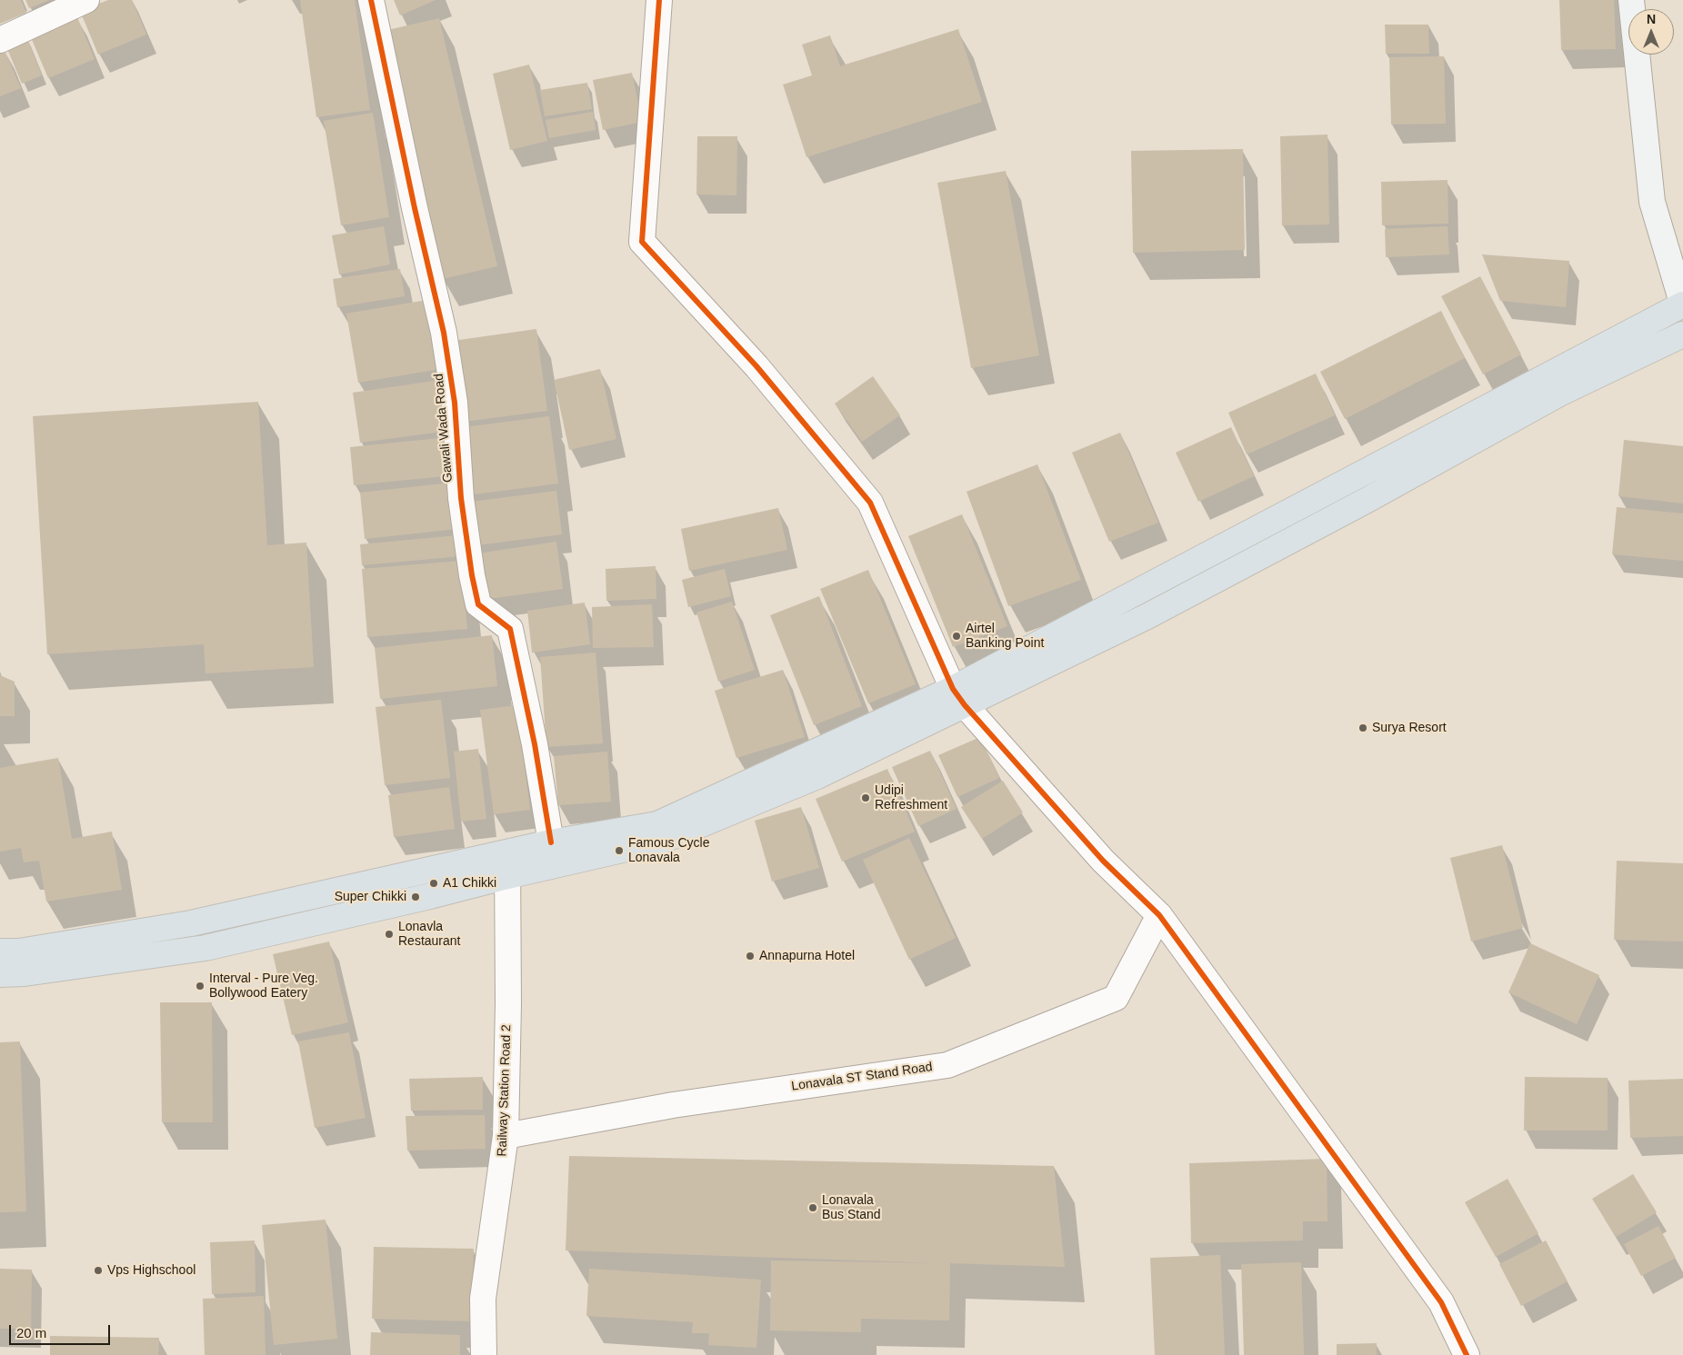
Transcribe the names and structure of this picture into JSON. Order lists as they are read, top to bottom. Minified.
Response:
{"streets":{"street":["Gawali Wada Road","Lonavala ST Stand Road","Railway Station Road 2"]},"crossings":[["Lonavala ST Stand Road","Railway Station Road 2"]],"places":["Airtel Banking Point","Surya Resort","Udipi Refreshment","Famous Cycle Lonavala","A1 Chikki","Super Chikki","Lonavla Restaurant","Annapurna Hotel","Interval - Pure Veg. Bollywood Eatery","Lonavala Bus Stand","Vps Highschool"],"scale_bar":"20 m","north":"top"}
